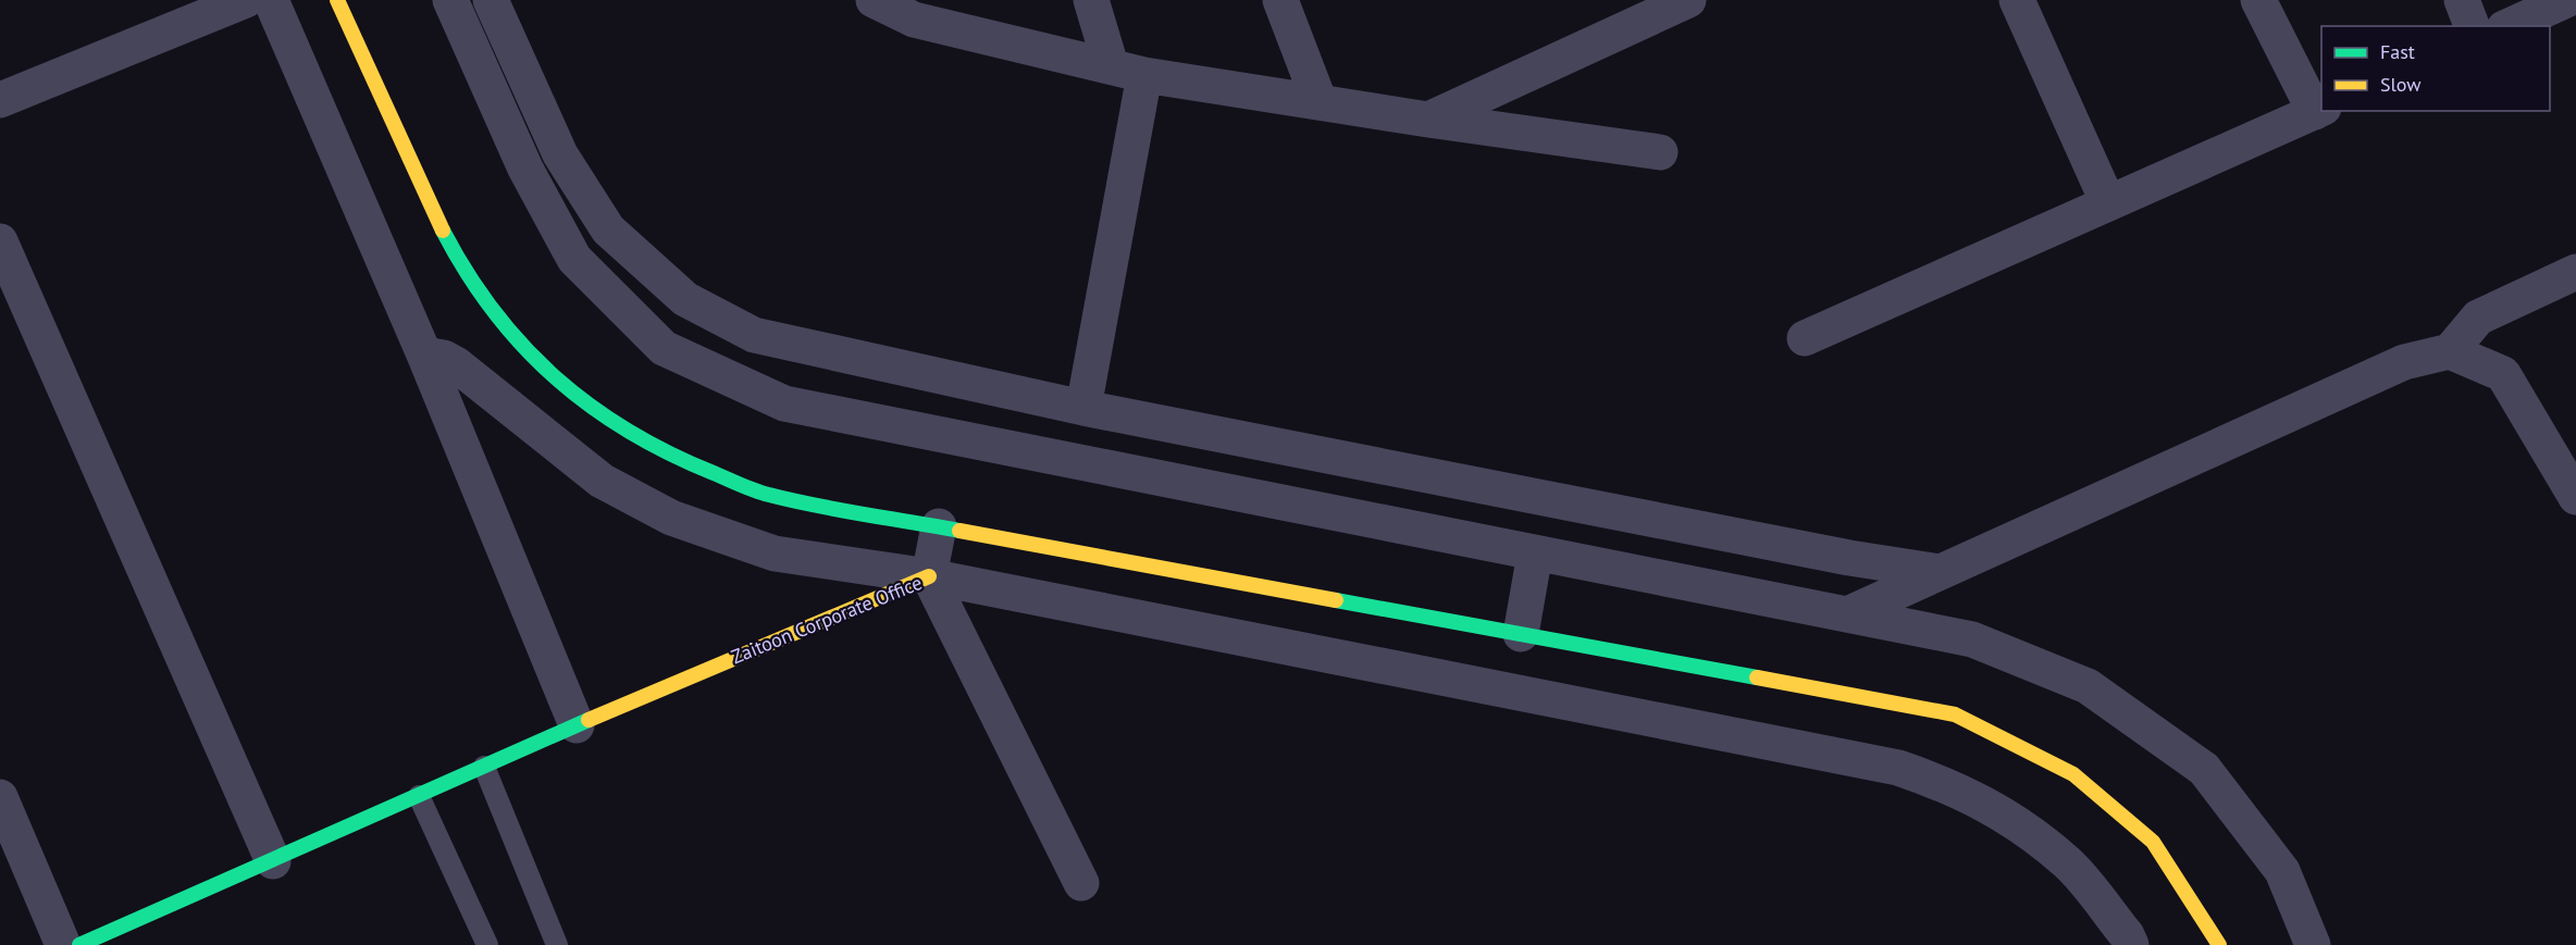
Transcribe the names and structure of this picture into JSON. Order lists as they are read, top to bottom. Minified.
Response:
{"streets":{"street":["Zaitoon Corporate Office"]},"legend":["Fast","Slow"]}
